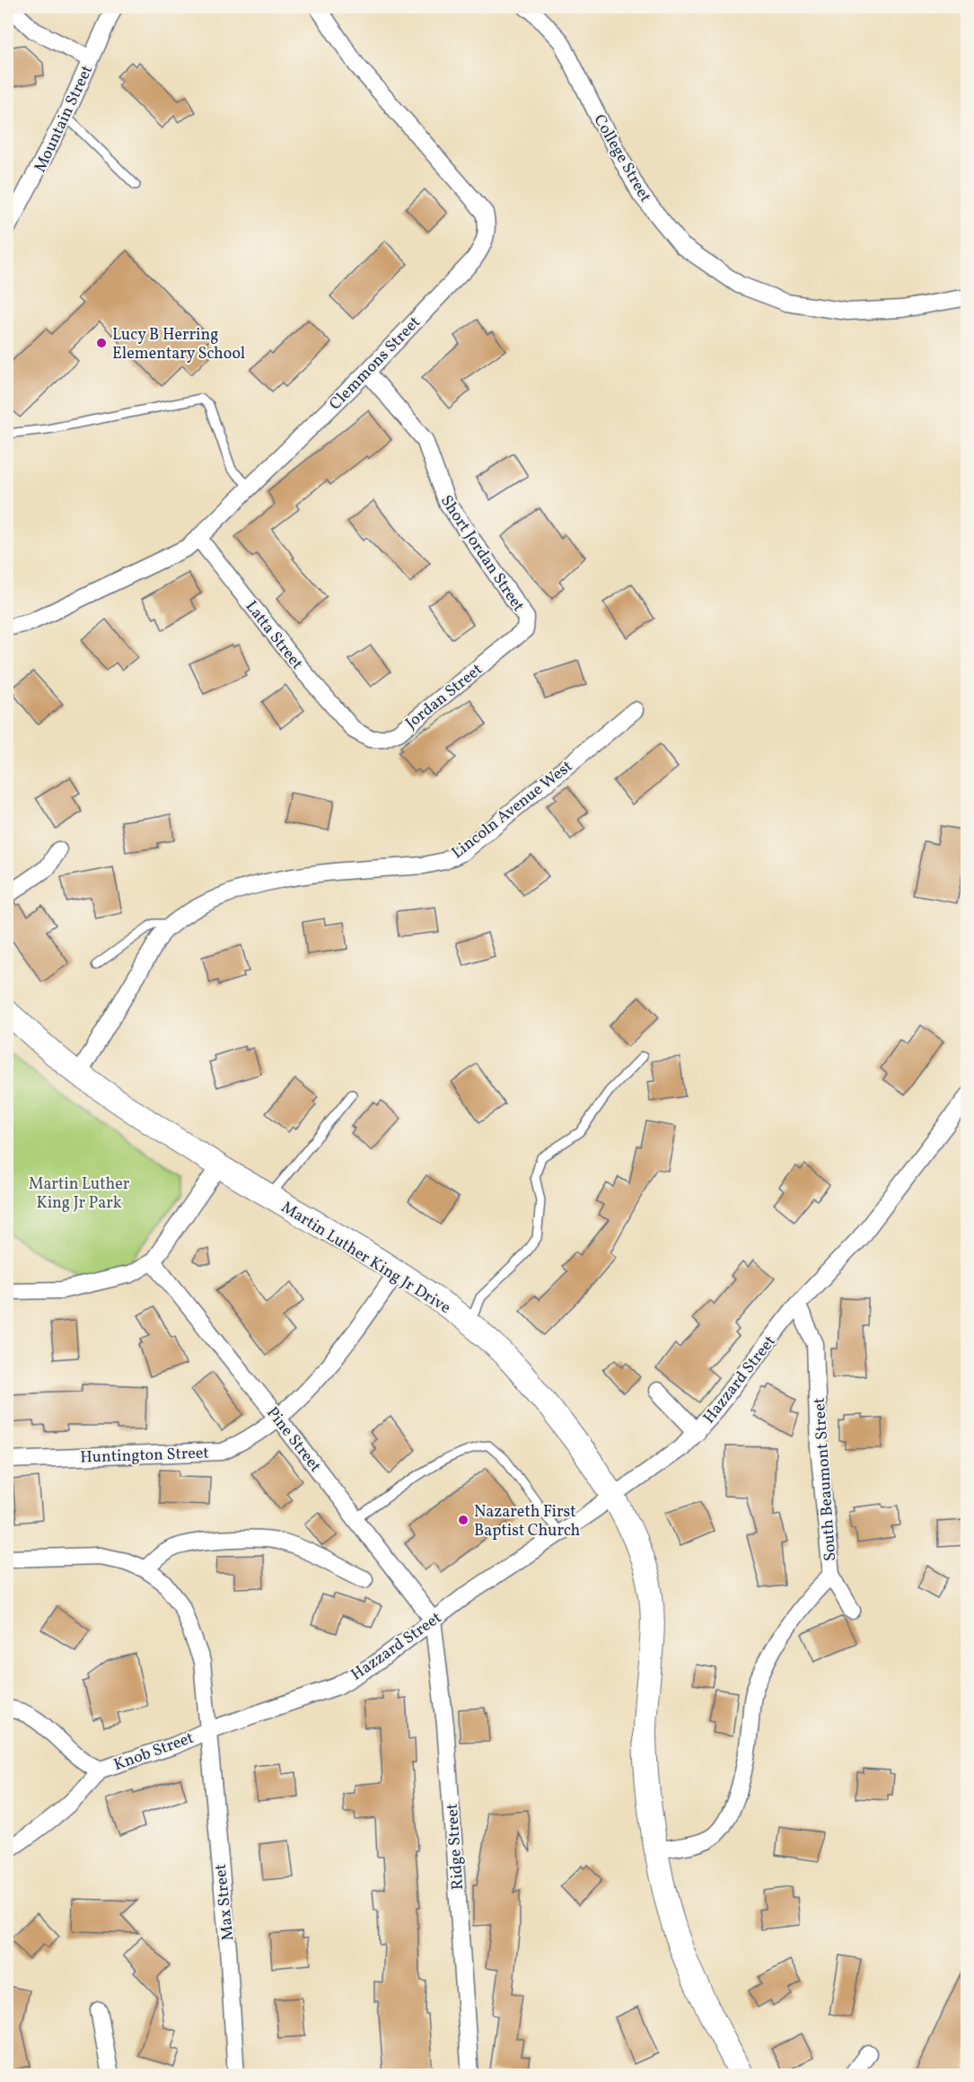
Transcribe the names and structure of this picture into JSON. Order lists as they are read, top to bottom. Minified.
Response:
{"streets":{"main road":["Martin Luther King Jr Drive"],"street":["Mountain Street","College Street","Clemmons Street","Short Jordan Street","Latta Street","Jordan Street","Lincoln Avenue West","Hazzard Street","Pine Street","Huntington Street","South Beaumont Street","Knob Street","Ridge Street","Max Street"]},"crossings":[["Clemmons Street","Short Jordan Street"],["Clemmons Street","Latta Street"],["Short Jordan Street","Jordan Street"],["Latta Street","Jordan Street"],["Lincoln Avenue West","Martin Luther King Jr Drive"],["Martin Luther King Jr Drive","Hazzard Street"],["Martin Luther King Jr Drive","Huntington Street"],["Martin Luther King Jr Drive","South Beaumont Street"],["Hazzard Street","Pine Street"],["Hazzard Street","South Beaumont Street"],["Hazzard Street","Knob Street"],["Hazzard Street","Ridge Street"],["Hazzard Street","Max Street"],["Pine Street","Huntington Street"],["Pine Street","Ridge Street"],["Knob Street","Max Street"]],"parks":["Martin Luther King Jr Park"],"places":["Lucy B Herring Elementary School","Nazareth First Baptist Church"]}
